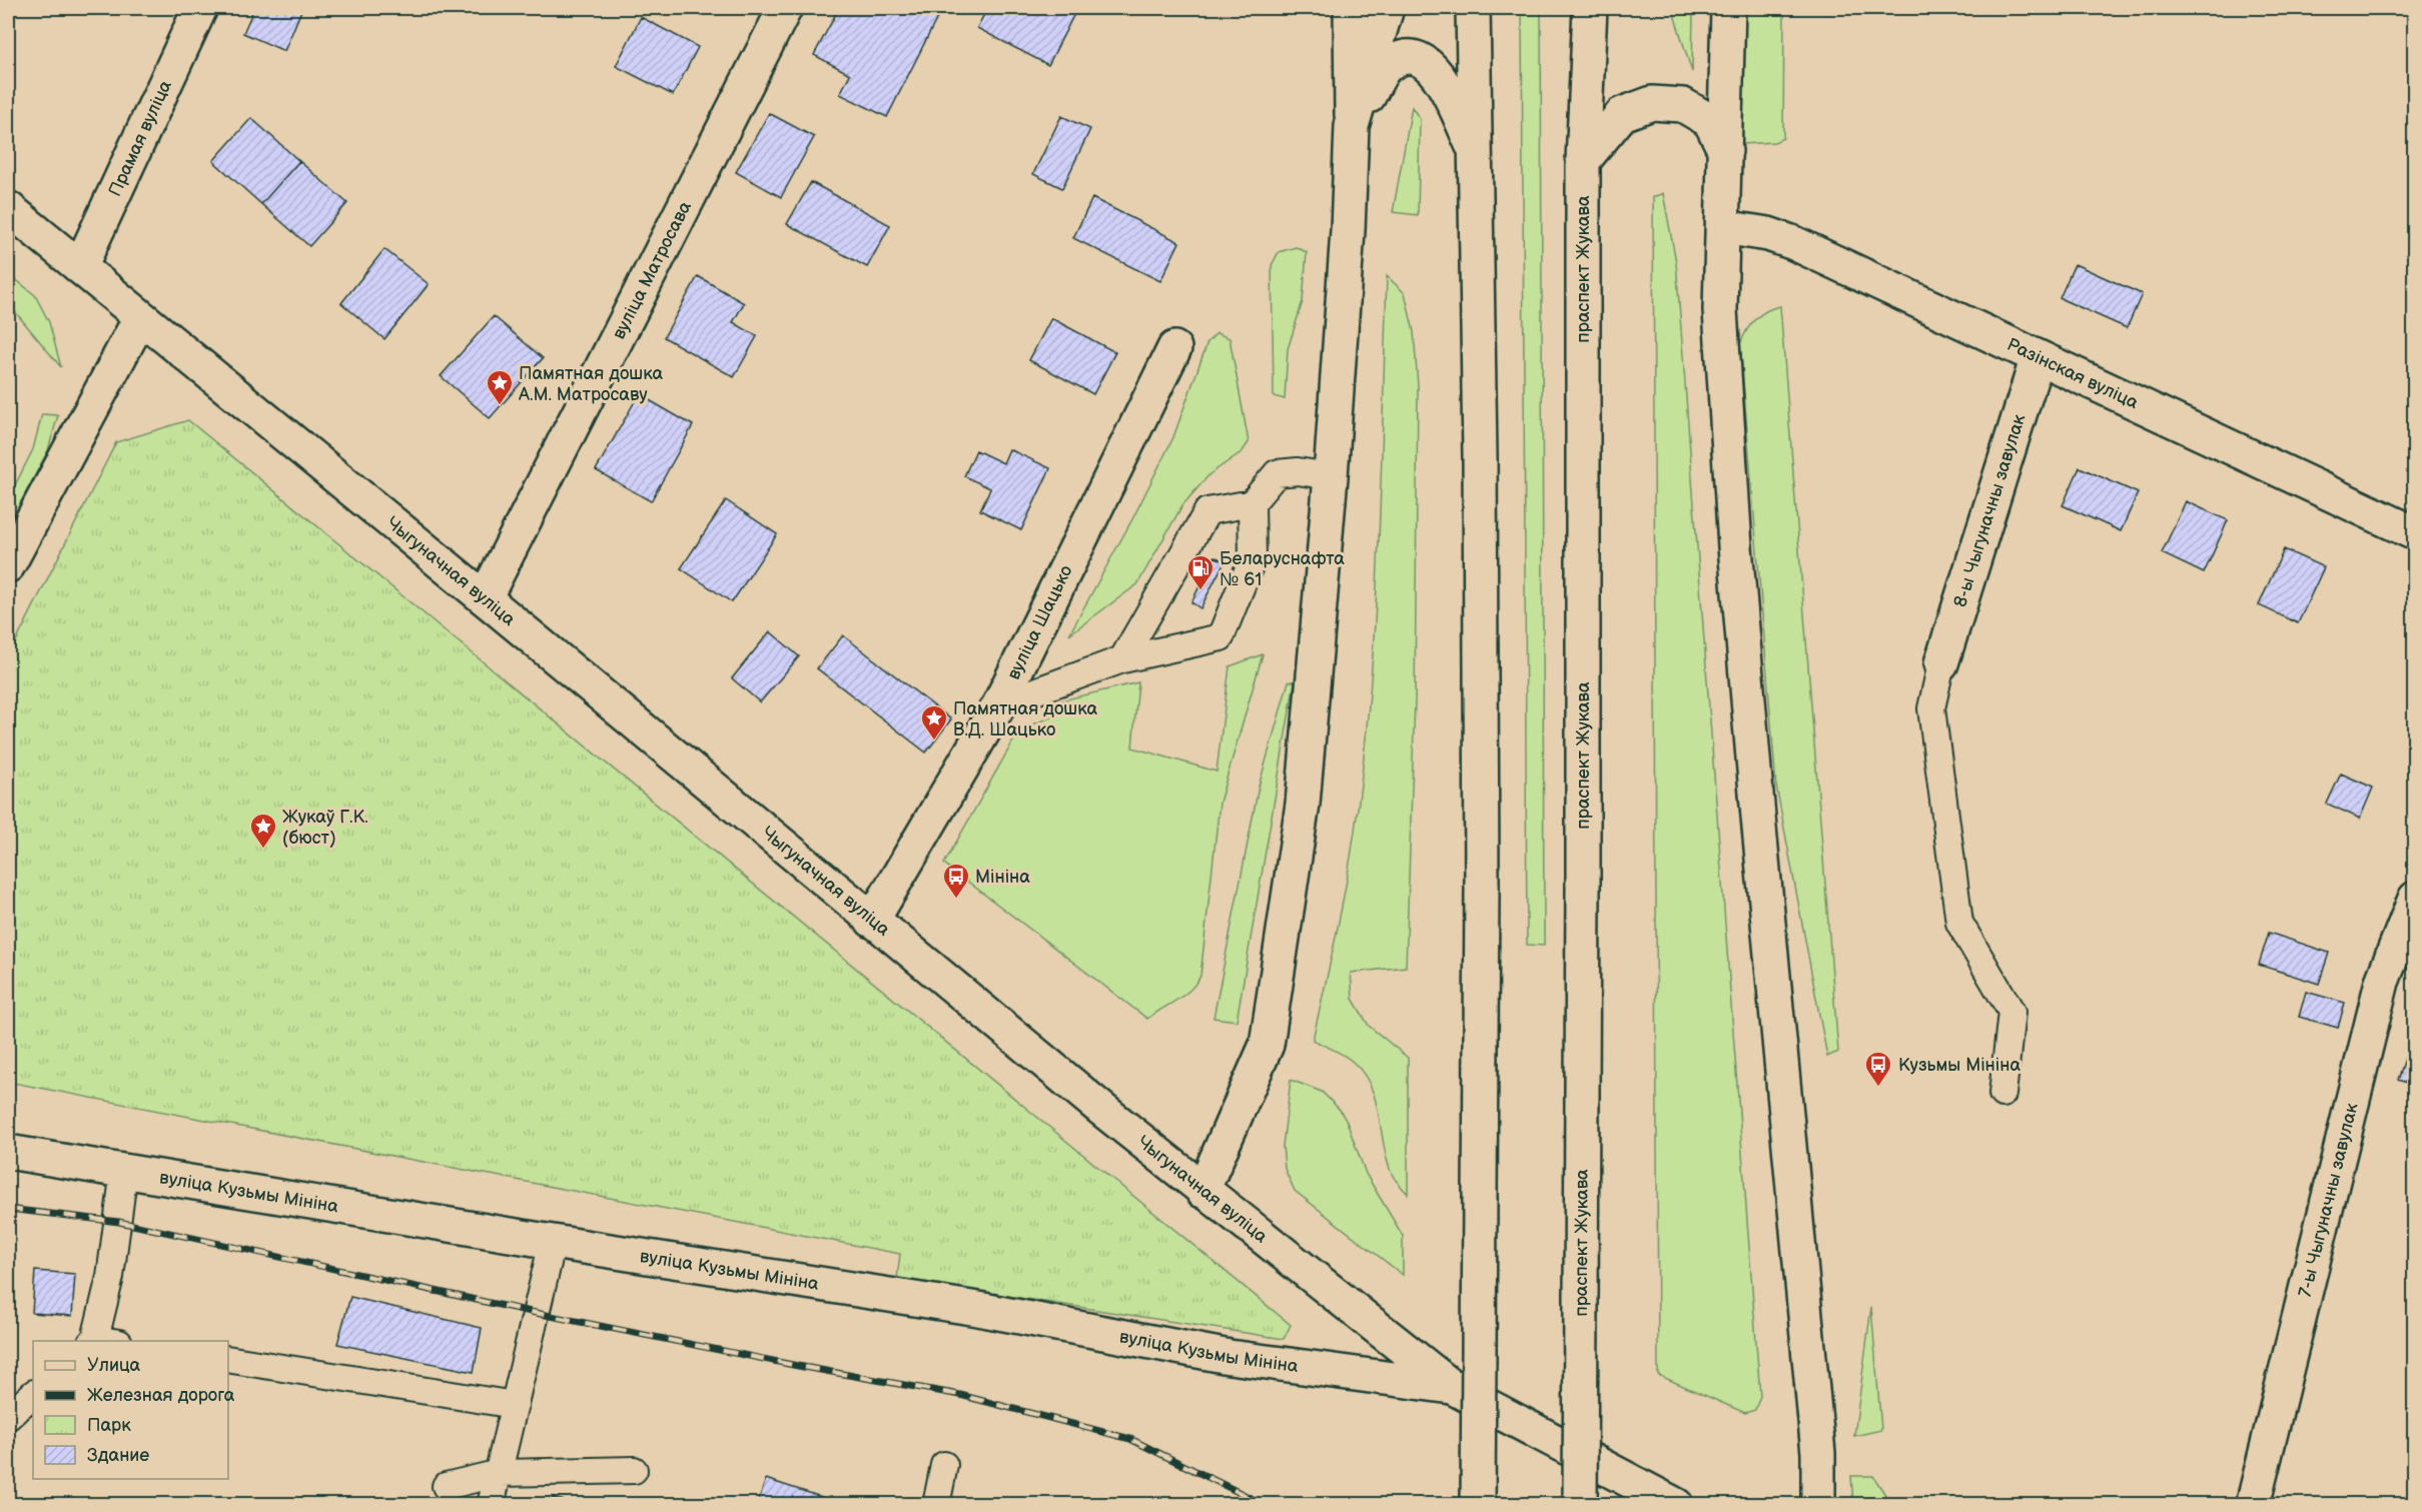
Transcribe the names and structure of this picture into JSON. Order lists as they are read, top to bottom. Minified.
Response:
{"streets":{"main road":["Прамая вуліца","праспект Жукава","вуліца Матросава","Разінская вуліца","8-ы Чыгуначны завулак","Чыгуначная вуліца","вуліца Шацько","вуліца Кузьмы Мініна","7-ы Чыгуначны завулак"]},"crossings":[["Прамая вуліца","Чыгуначная вуліца"],["вуліца Матросава","Чыгуначная вуліца"],["Разінская вуліца","8-ы Чыгуначны завулак"],["Чыгуначная вуліца","вуліца Шацько"],["Чыгуначная вуліца","вуліца Кузьмы Мініна"]],"places":{"place":["Памятная дошка А.М. Матросаву","Памятная дошка В.Д. Шацько","Жукаў Г.К. (бюст)"],"fuel station":["Беларуснафта № 61"],"bus stop":["Мініна","Кузьмы Мініна"]},"legend":["Улица","Железная дорога","Парк","Здание"]}
